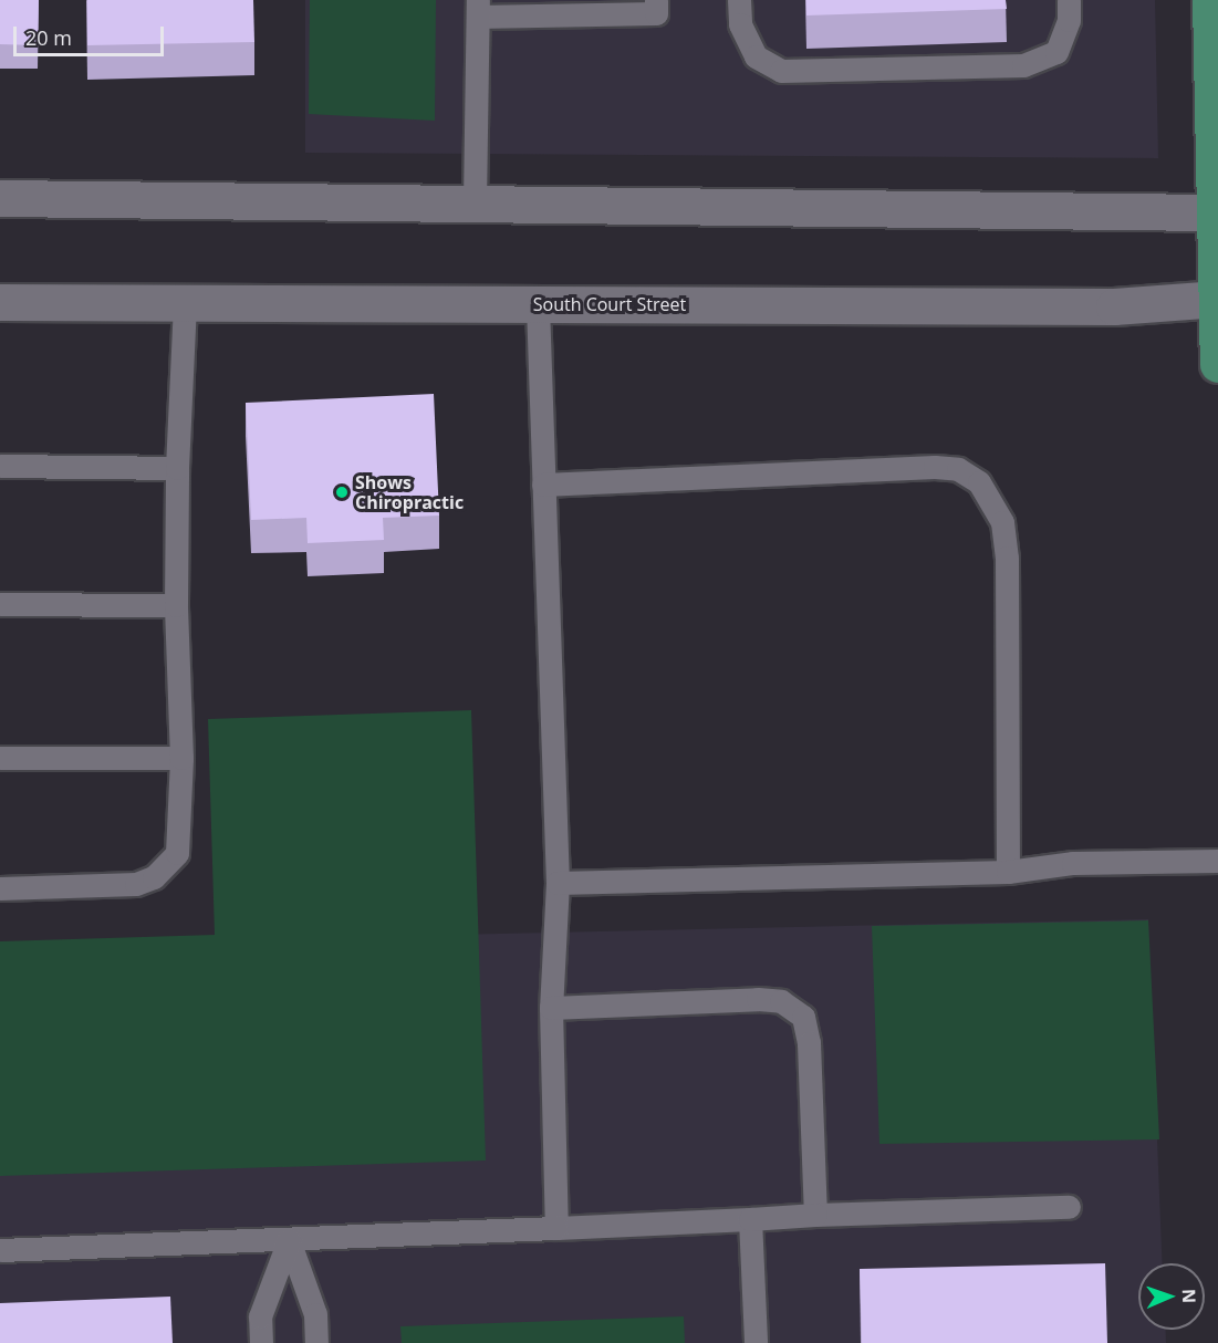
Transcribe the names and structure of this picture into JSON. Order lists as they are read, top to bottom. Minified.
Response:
{"streets":{"street":["South Court Street"]},"places":["Shows Chiropractic"],"scale_bar":"20 m","north":"right"}
